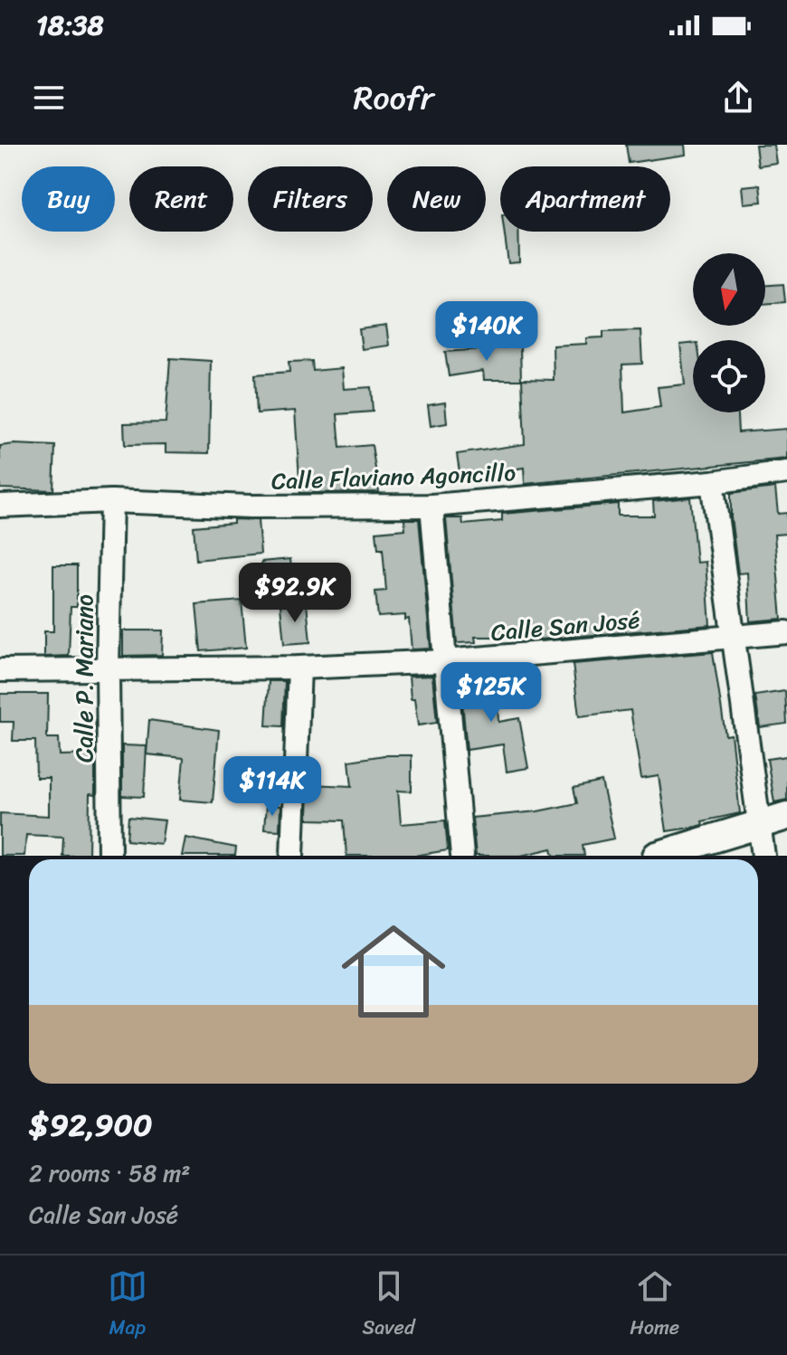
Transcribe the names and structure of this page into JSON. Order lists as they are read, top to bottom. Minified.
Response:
{"streets":{"street":["Calle Flaviano Agoncillo","Calle San José","Calle P. Mariano"]},"crossings":[["Calle Flaviano Agoncillo","Calle P. Mariano"],["Calle San José","Calle P. Mariano"]],"north":"bottom","page":{"status":"18:38","header":"Roofr","chip":["Buy","Rent","Filters","New","Apartment"],"price":["$140K","$92.9K","$125K","$114K"],"list":[{"name":"$92,900","note":"2 rooms · 58 m² · Calle San José"}],"tabs":["Map","Saved","Home"]}}
